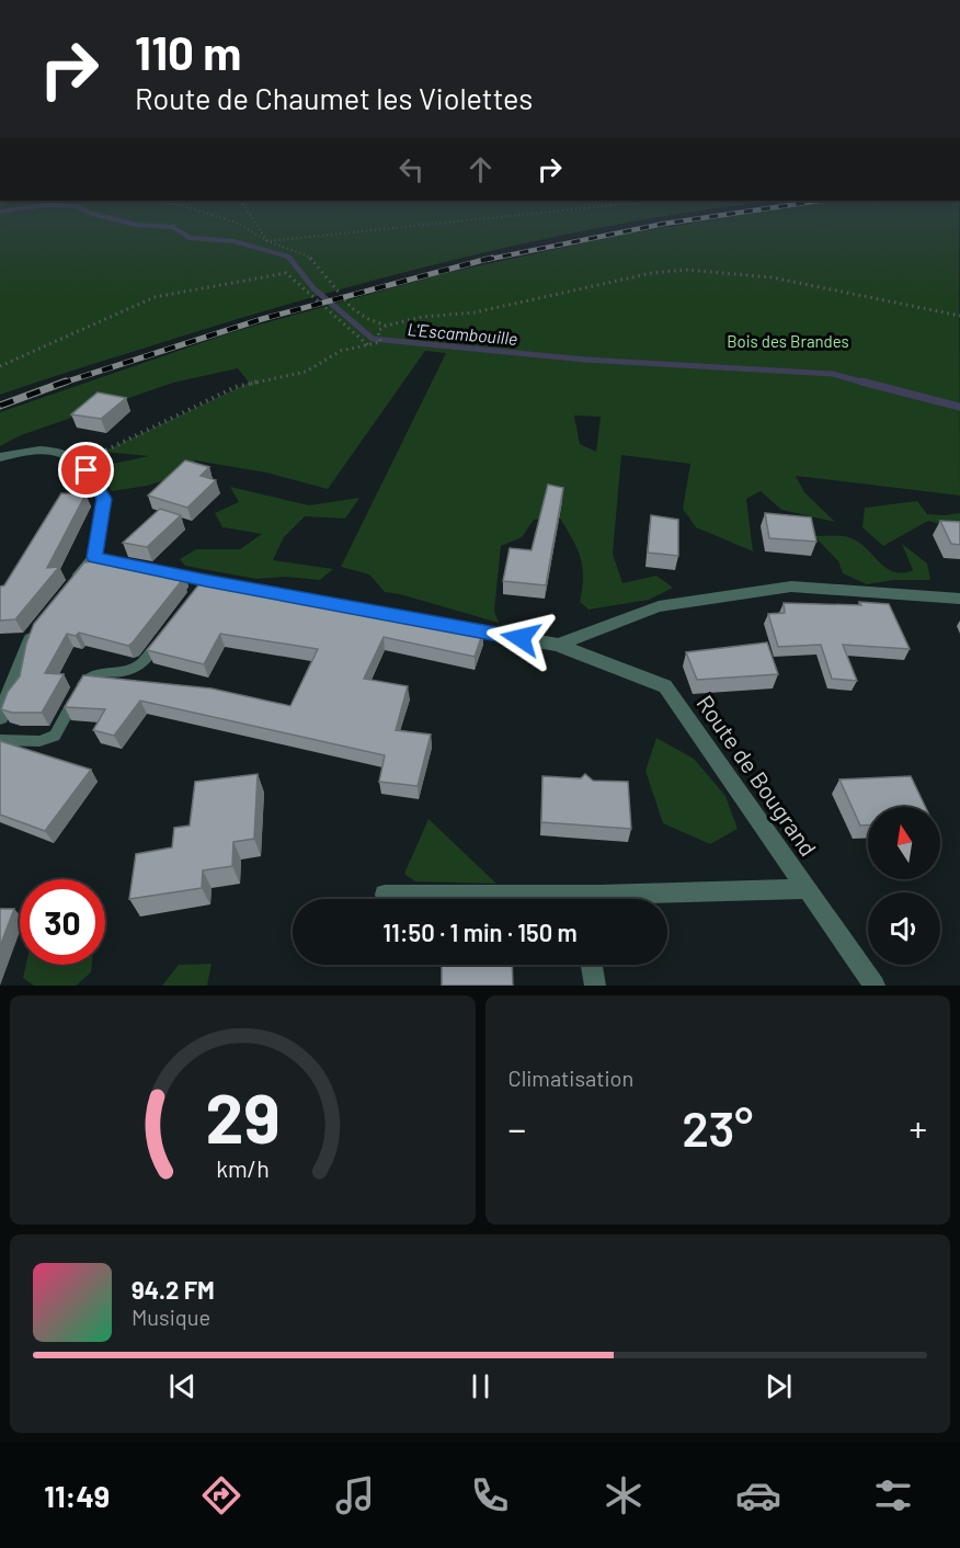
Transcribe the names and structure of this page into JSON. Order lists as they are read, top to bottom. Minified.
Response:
{"streets":{"street":["Route de Bougrand"]},"water":["L'Escambouille"],"parks":["Bois des Brandes"],"north":"top","page":{"turn":["110 m","Route de Chaumet les Violettes"],"limit":"30","trip":"11:50 · 1 min · 150 m","tile":"Climatisation","heat":["−","23°","+"],"song":["94.2 FM","Musique"],"tabs":"11:49","gauge":["29","km/h"]}}
